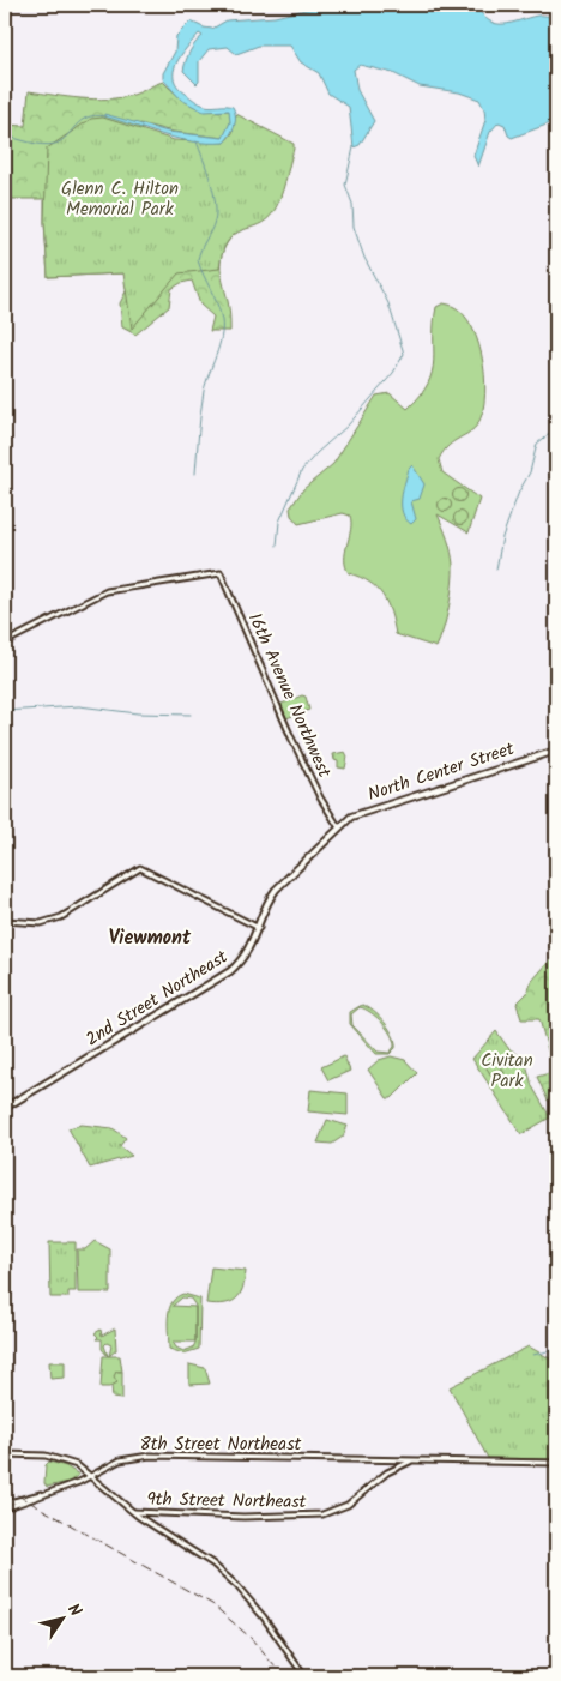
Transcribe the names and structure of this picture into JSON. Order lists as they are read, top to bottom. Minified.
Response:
{"streets":{"main road":["16th Avenue Northwest","North Center Street","2nd Street Northeast","8th Street Northeast","9th Street Northeast"]},"crossings":[["16th Avenue Northwest","North Center Street"],["16th Avenue Northwest","2nd Street Northeast"],["North Center Street","2nd Street Northeast"],["8th Street Northeast","9th Street Northeast"]],"districts":["Viewmont"],"parks":["Glenn C. Hilton Memorial Park","Civitan Park"],"north":"top right"}
